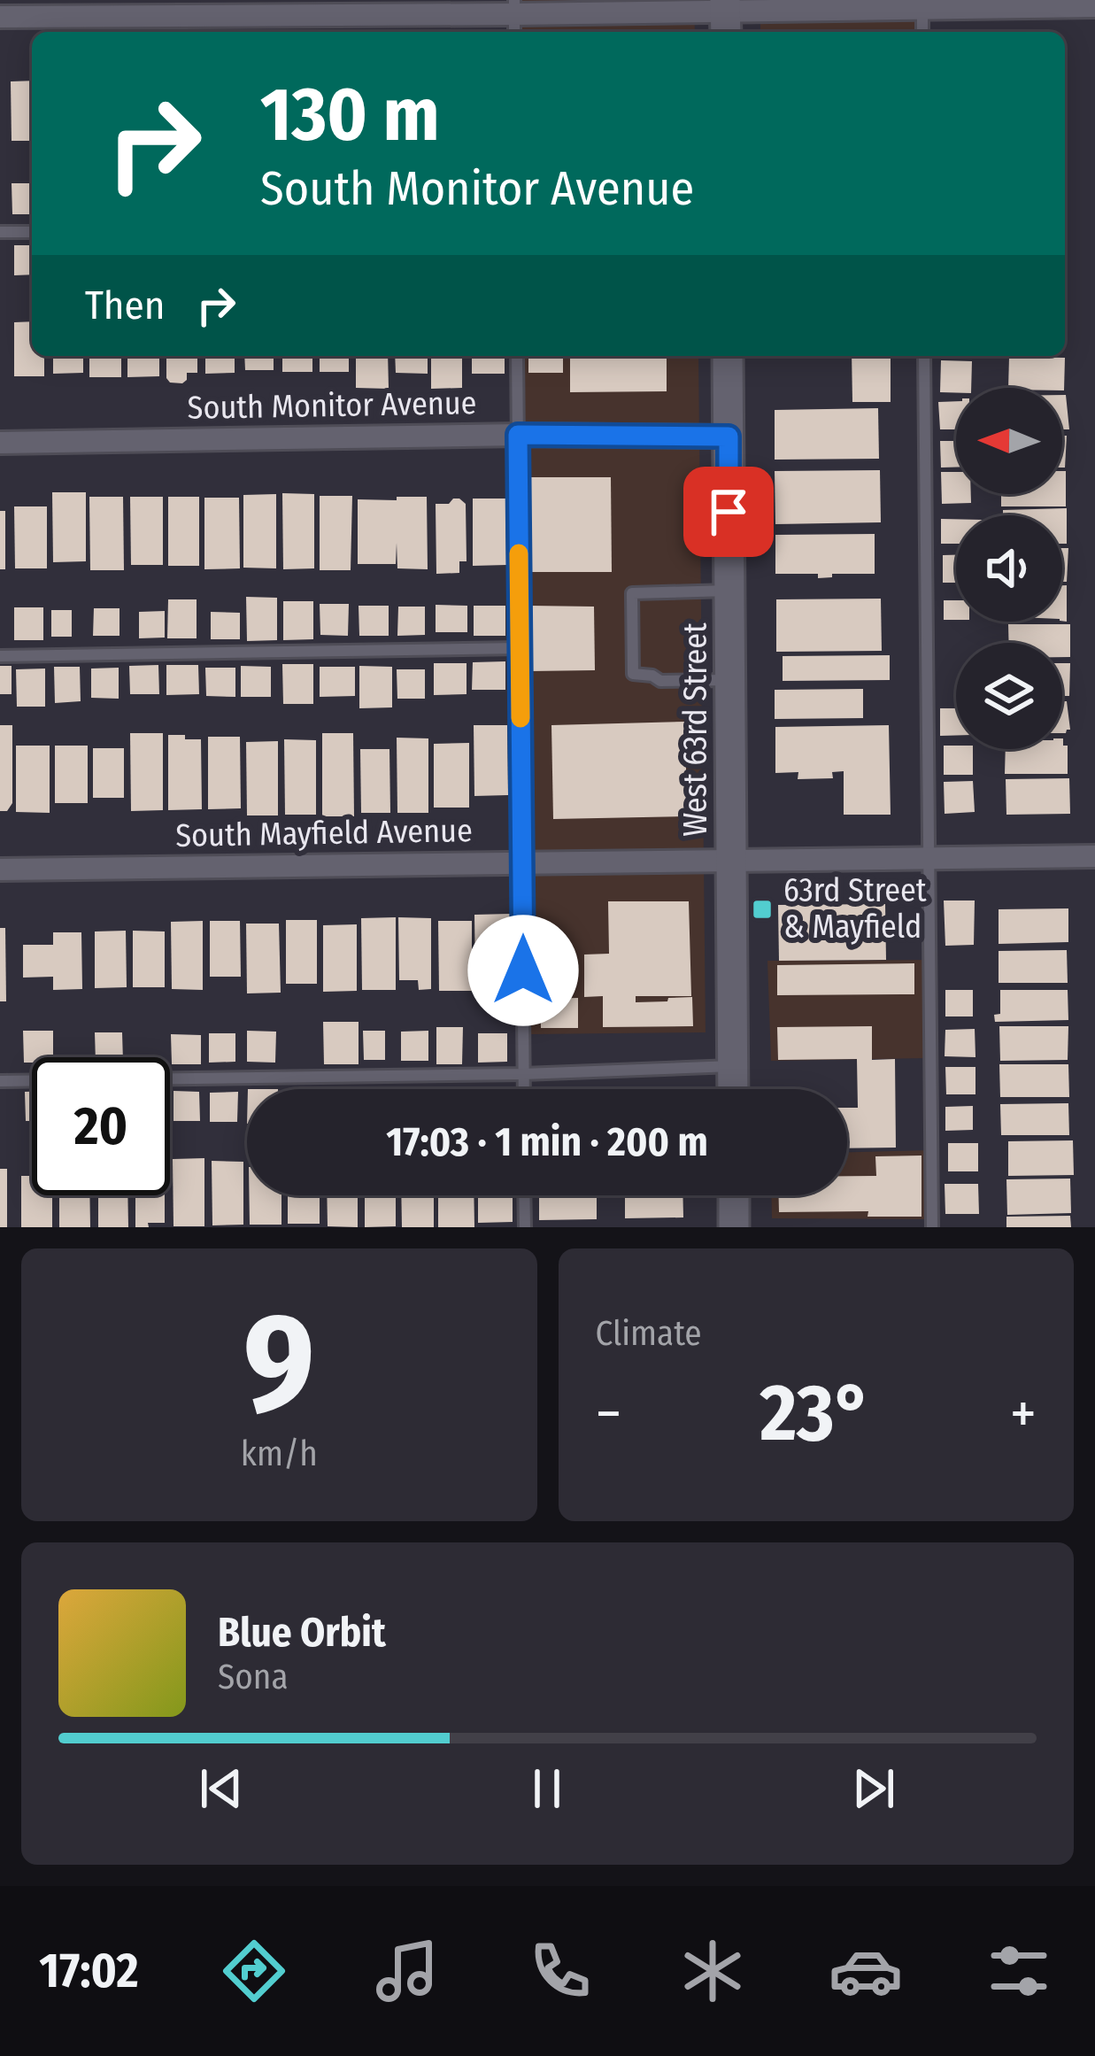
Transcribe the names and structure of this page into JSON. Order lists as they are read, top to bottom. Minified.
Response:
{"streets":{"main road":["West 63rd Street"],"street":["South Monitor Avenue","South Mayfield Avenue"]},"crossings":[["South Monitor Avenue","West 63rd Street"],["West 63rd Street","South Mayfield Avenue"]],"places":{"transit":["63rd Street & Mayfield"]},"north":"left","page":{"turn":["130 m","South Monitor Avenue"],"then":"Then","limit":"20","trip":"17:03 · 1 min · 200 m","tile":[["9","km/h"],"Climate"],"heat":["−","23°","+"],"song":["Blue Orbit","Sona"],"tabs":"17:02"}}
